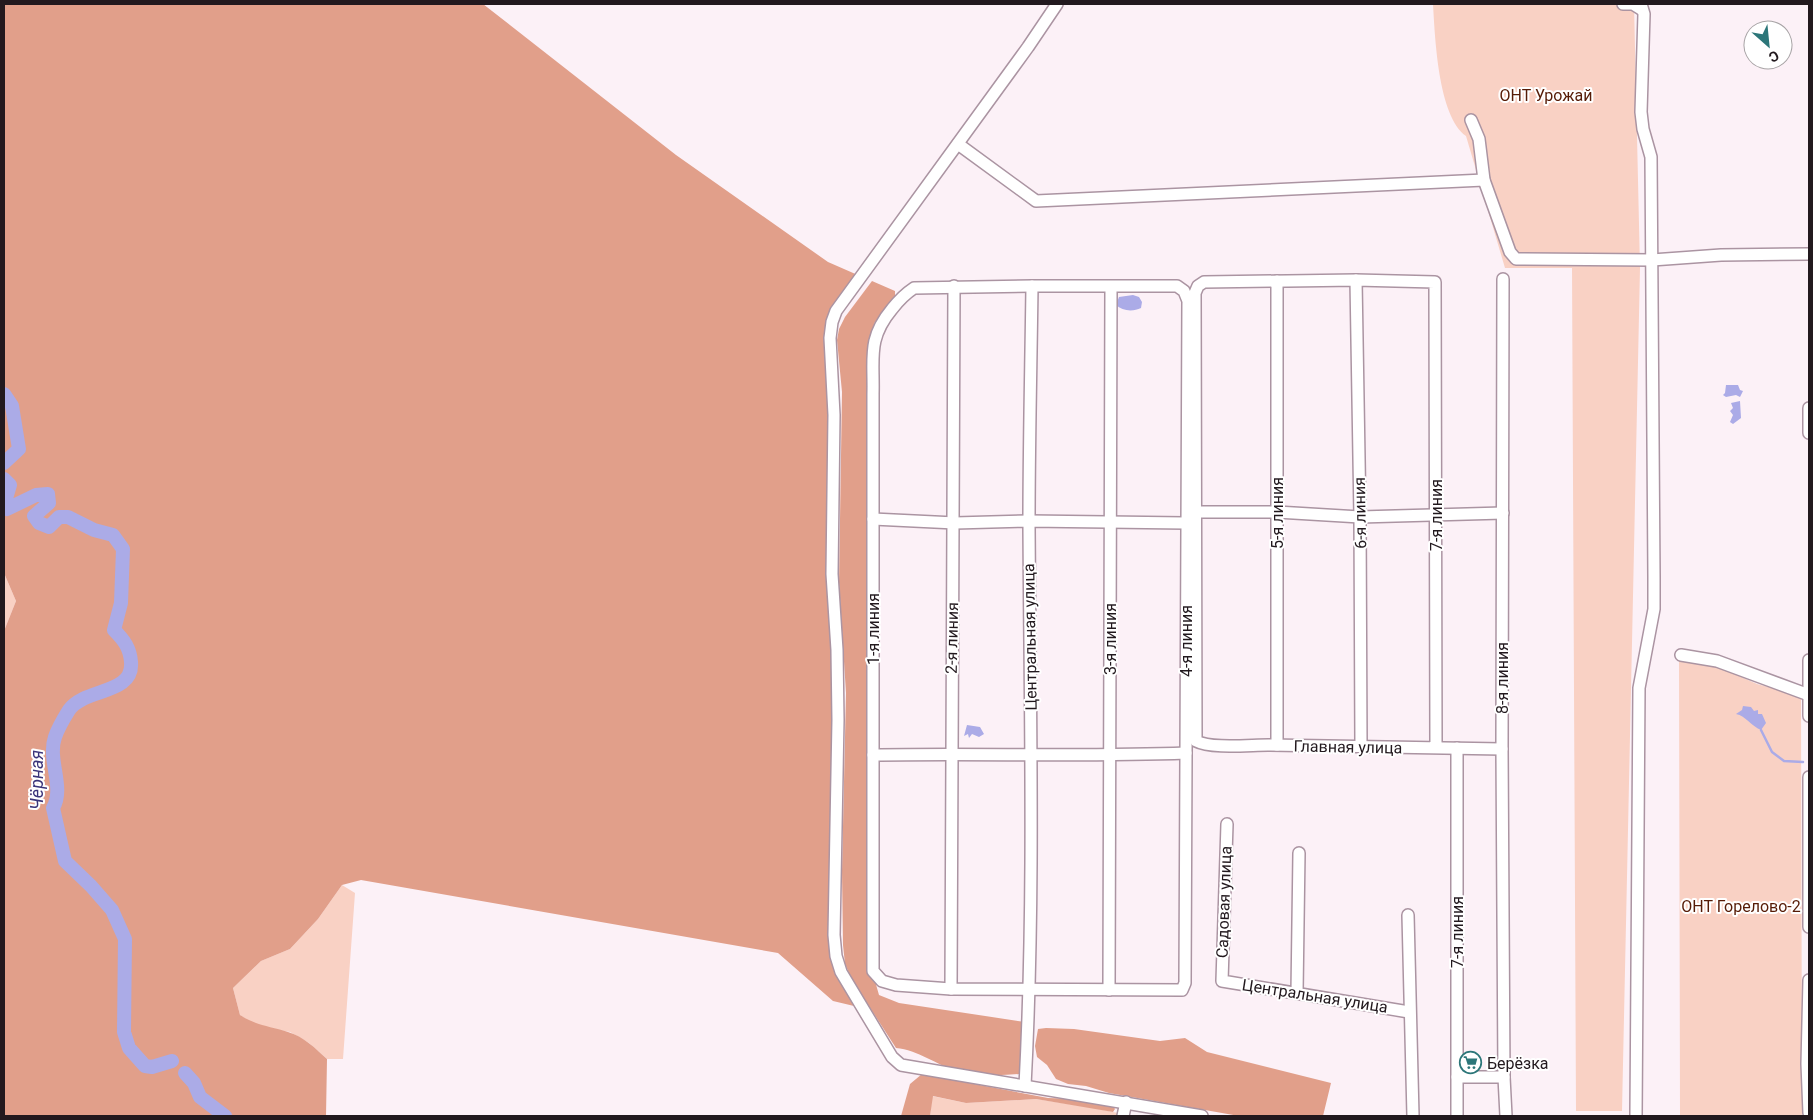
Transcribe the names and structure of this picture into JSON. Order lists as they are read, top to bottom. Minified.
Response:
{"streets":{"street":["5-я линия","6-я линия","7-я линия","1-я линия","Центральная улица","2-я линия","3-я линия","4-я линия","8-я линия","Главная улица","Садовая улица"]},"crossings":[["5-я линия","Главная улица"],["6-я линия","7-я линия"],["6-я линия","Главная улица"],["7-я линия","Главная улица"],["1-я линия","2-я линия"],["Центральная улица","Садовая улица"],["3-я линия","4-я линия"],["8-я линия","Главная улица"]],"water":["Чёрная"],"parks":["ОНТ Урожай","ОНТ Горелово-2"],"places":{"supermarket":["Берёзка"]},"north":"bottom right"}
